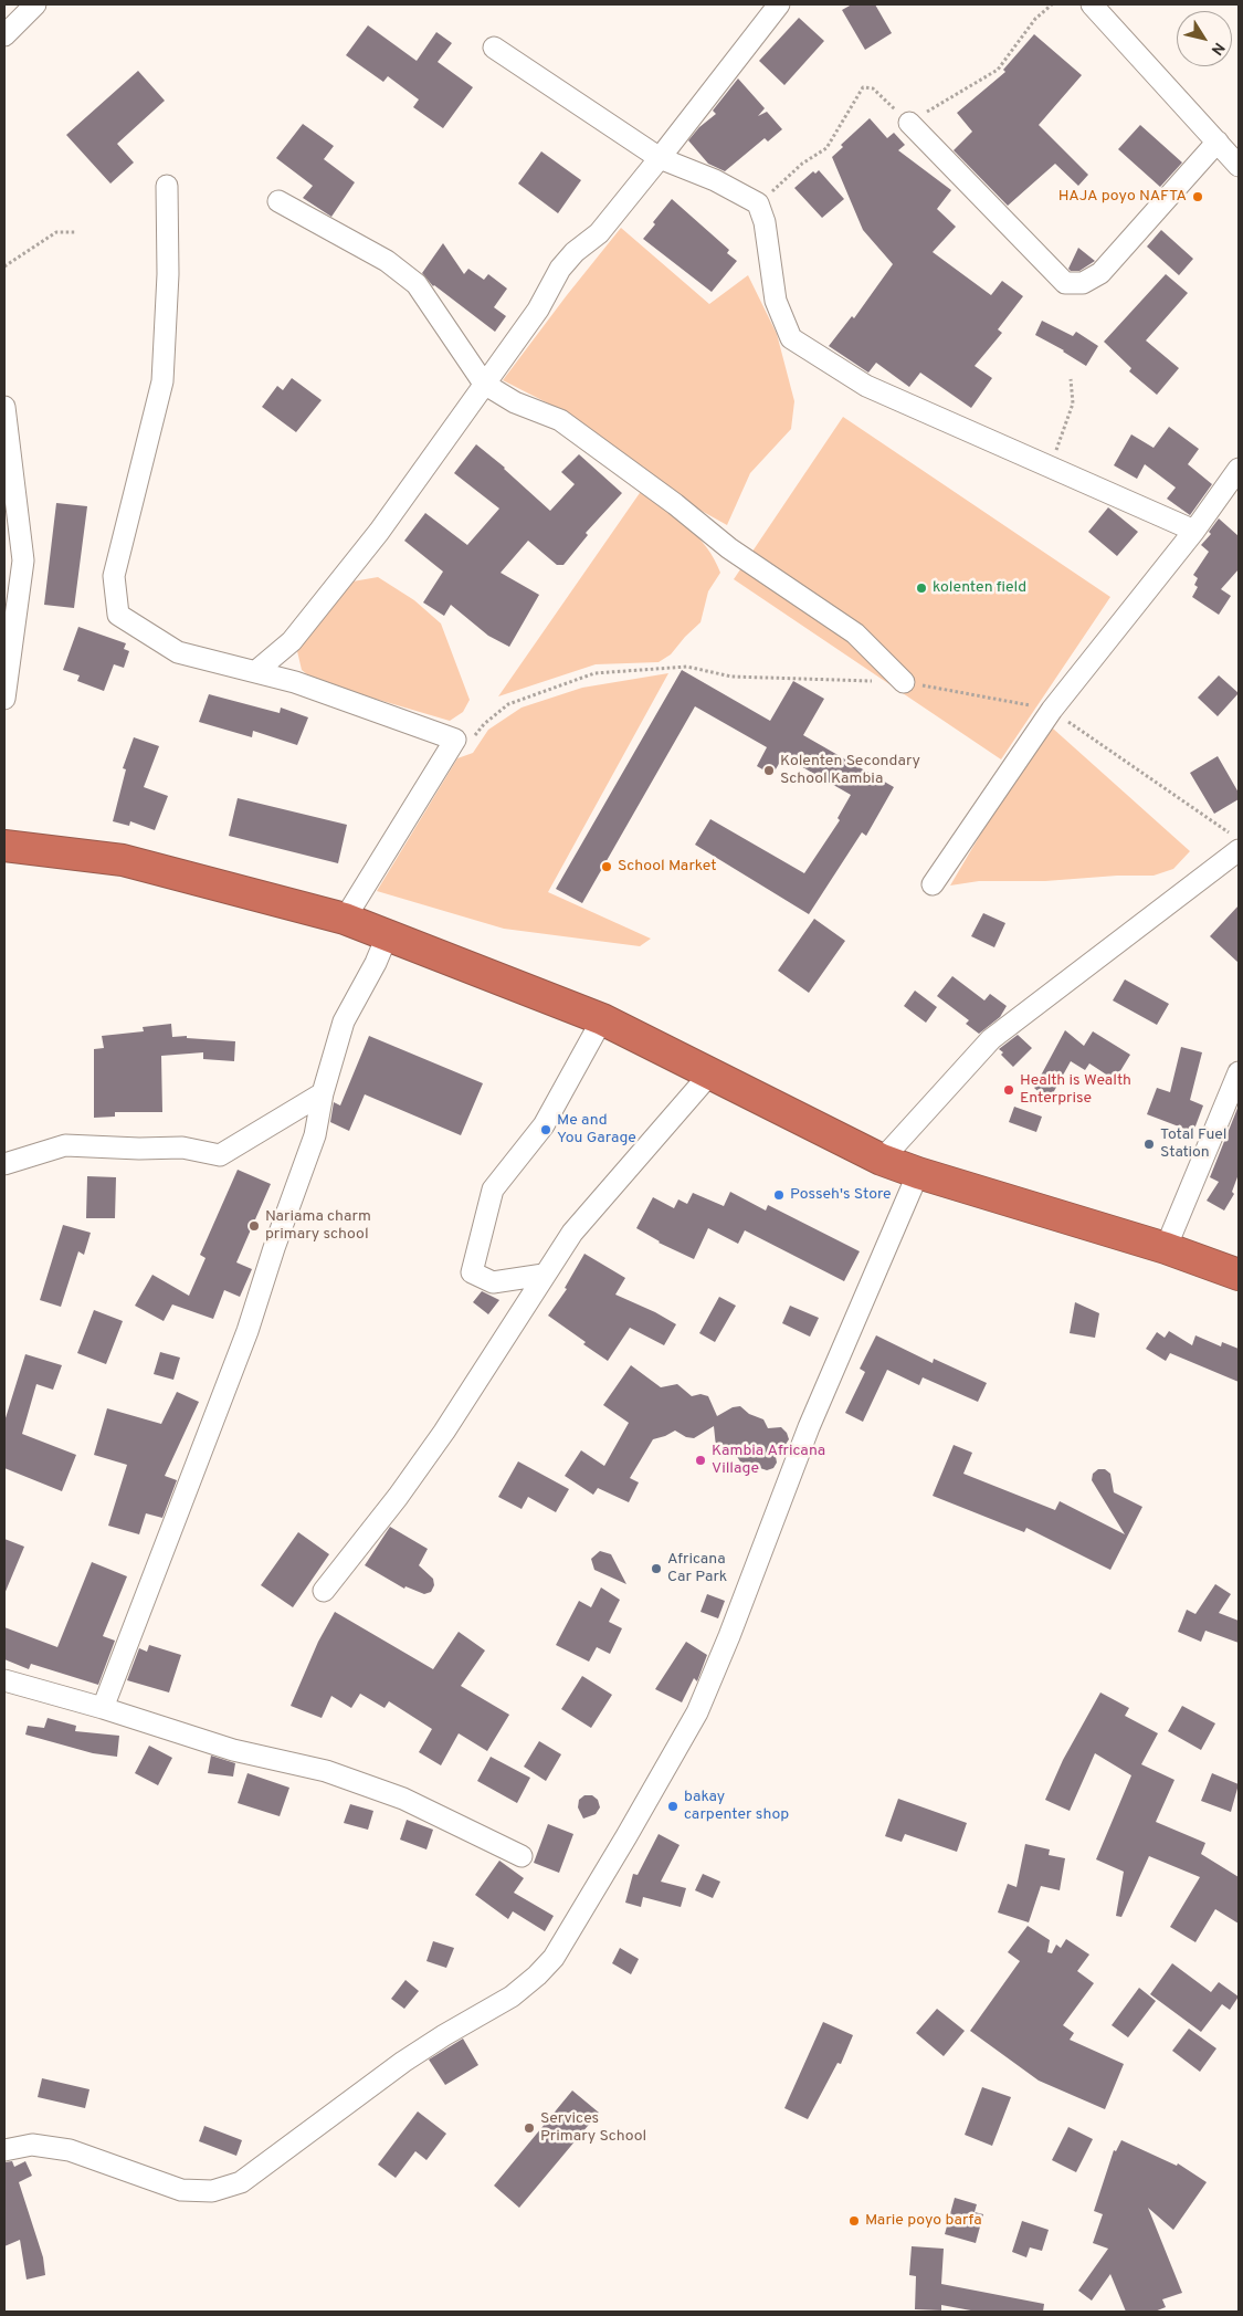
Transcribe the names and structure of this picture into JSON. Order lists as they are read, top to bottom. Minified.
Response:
{"places":["HAJA poyo NAFTA","kolenten field","Kolenten Secondary School Kambia","School Market","Health is Wealth Enterprise","Me and You Garage","Total Fuel Station","Posseh's Store","Nariama charm primary school","Kambia Africana Village","Africana Car Park","bakay carpenter shop","Services Primary School","Marie poyo barfa"],"north":"bottom right"}
